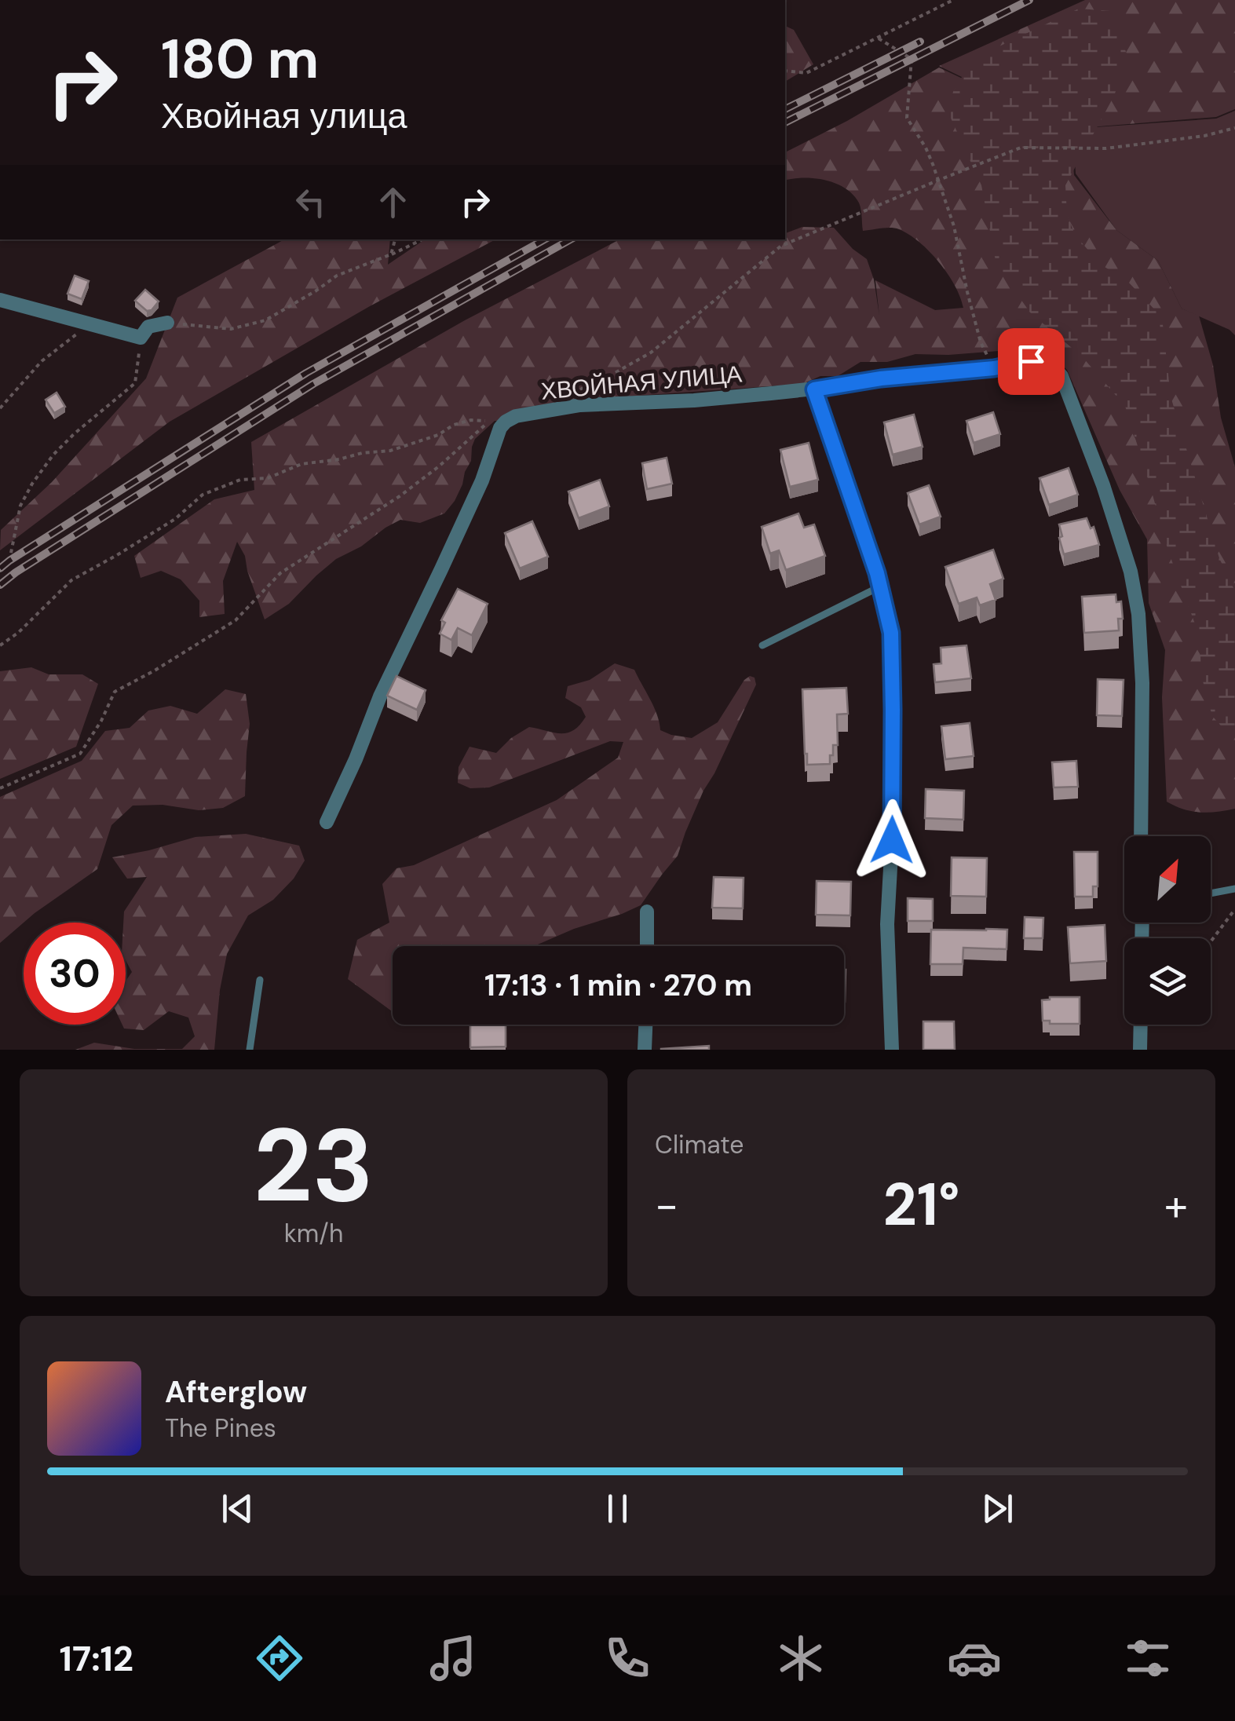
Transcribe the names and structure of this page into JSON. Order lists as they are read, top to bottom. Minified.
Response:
{"streets":{"street":["ХВОЙНАЯ УЛИЦА"]},"north":"top right","page":{"turn":["180 m","Хвойная улица"],"limit":"30","trip":"17:13 · 1 min · 270 m","tile":[["23","km/h"],"Climate"],"heat":["−","21°","+"],"song":["Afterglow","The Pines"],"tabs":"17:12"}}
